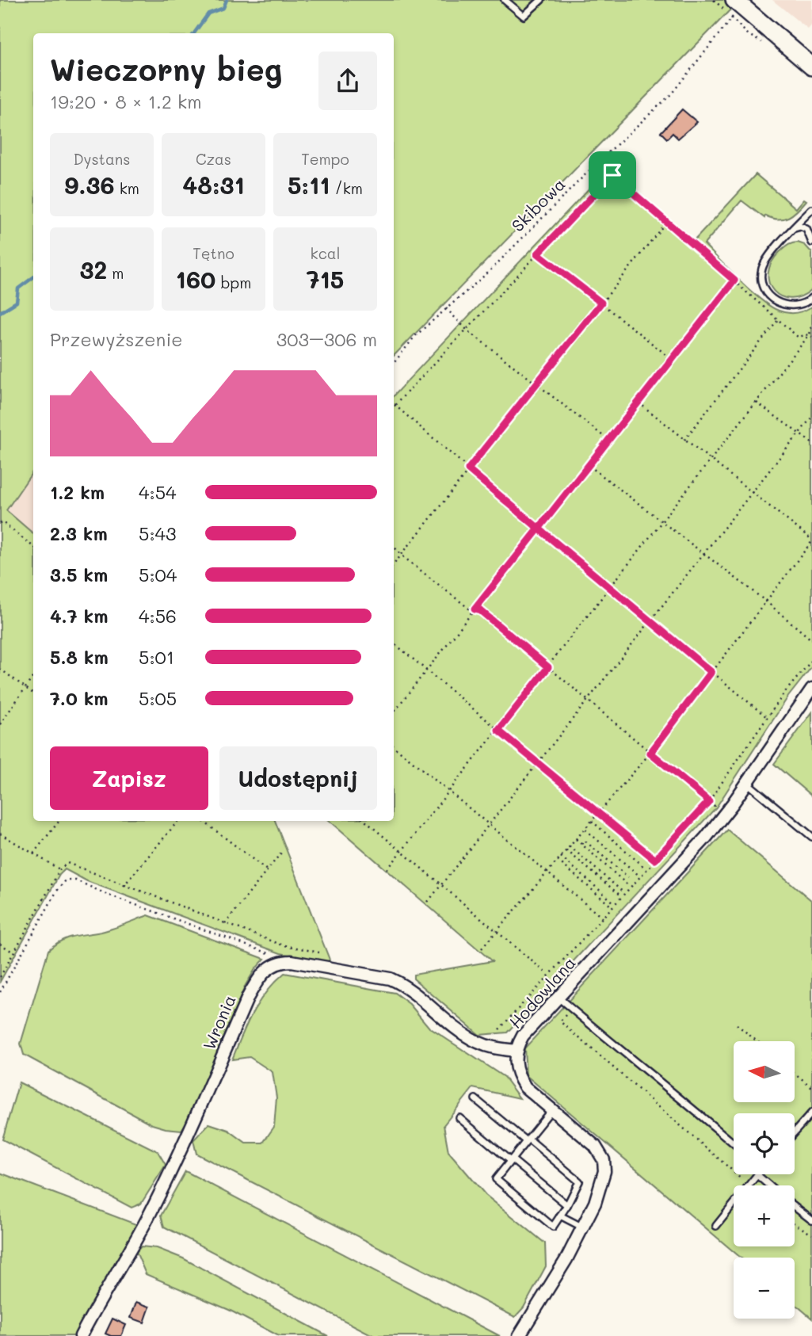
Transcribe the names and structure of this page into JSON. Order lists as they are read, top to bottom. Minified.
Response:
{"streets":{"street":["Hodowlana","Wronia"],"path":["Skibowa"]},"north":"left","page":{"heading":["Wieczorny bieg","19:20 · 8 × 1.2 km"],"stats":[["Dystans","9.36 km"],["Czas","48:31"],["Tempo","5:11 /km"],["32 m"],["Tętno","160 bpm"],["kcal","715"]],"chart":["Przewyższenie","303–306 m"],"list":[{"name":"1.2 km","note":"4:54"},{"name":"2.3 km","note":"5:43"},{"name":"3.5 km","note":"5:04"},{"name":"4.7 km","note":"4:56"},{"name":"5.8 km","note":"5:01"},{"name":"7.0 km","note":"5:05"}],"buttons":["Zapisz","Udostępnij"],"map_buttons":["+","−"]}}
